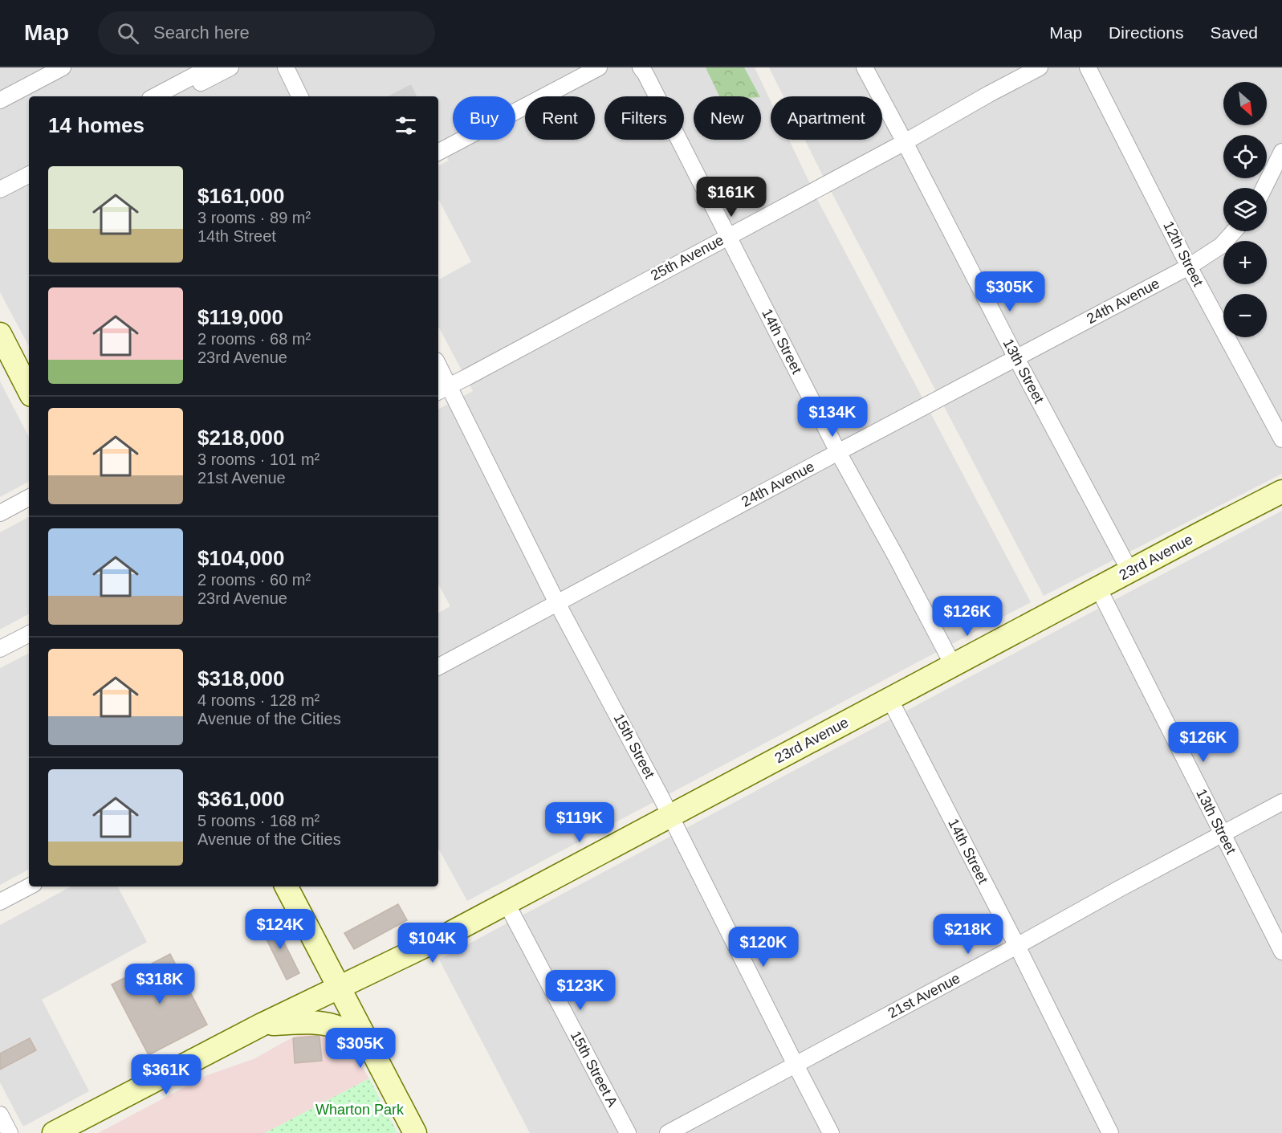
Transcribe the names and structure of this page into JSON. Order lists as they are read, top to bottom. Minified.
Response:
{"streets":{"street":["12th Street","25th Avenue","24th Avenue","14th Street","13th Street","23rd Avenue","15th Street","21st Avenue","15th Street A"]},"crossings":[["12th Street","24th Avenue"],["25th Avenue","14th Street"],["25th Avenue","13th Street"],["25th Avenue","15th Street"],["24th Avenue","14th Street"],["24th Avenue","13th Street"],["24th Avenue","15th Street"],["14th Street","23rd Avenue"],["14th Street","21st Avenue"],["13th Street","23rd Avenue"],["13th Street","21st Avenue"],["23rd Avenue","15th Street"],["23rd Avenue","15th Street A"],["15th Street","21st Avenue"]],"parks":["Wharton Park"],"north":"bottom right","page":{"header":"Map","search":"Search here","nav":["Map","Directions","Saved"],"map_buttons":["+","−"],"chip":["Buy","Rent","Filters","New","Apartment"],"heading":"14 homes","list":[{"name":"$161,000","note":"3 rooms · 89 m² · 14th Street"},{"name":"$119,000","note":"2 rooms · 68 m² · 23rd Avenue"},{"name":"$218,000","note":"3 rooms · 101 m² · 21st Avenue"},{"name":"$104,000","note":"2 rooms · 60 m² · 23rd Avenue"},{"name":"$318,000","note":"4 rooms · 128 m² · Avenue of the Cities"},{"name":"$361,000","note":"5 rooms · 168 m² · Avenue of the Cities"}],"price":["$161K","$305K","$134K","$126K","$126K","$119K","$124K","$218K","$104K","$120K","$318K","$123K","$305K","$361K"]}}
